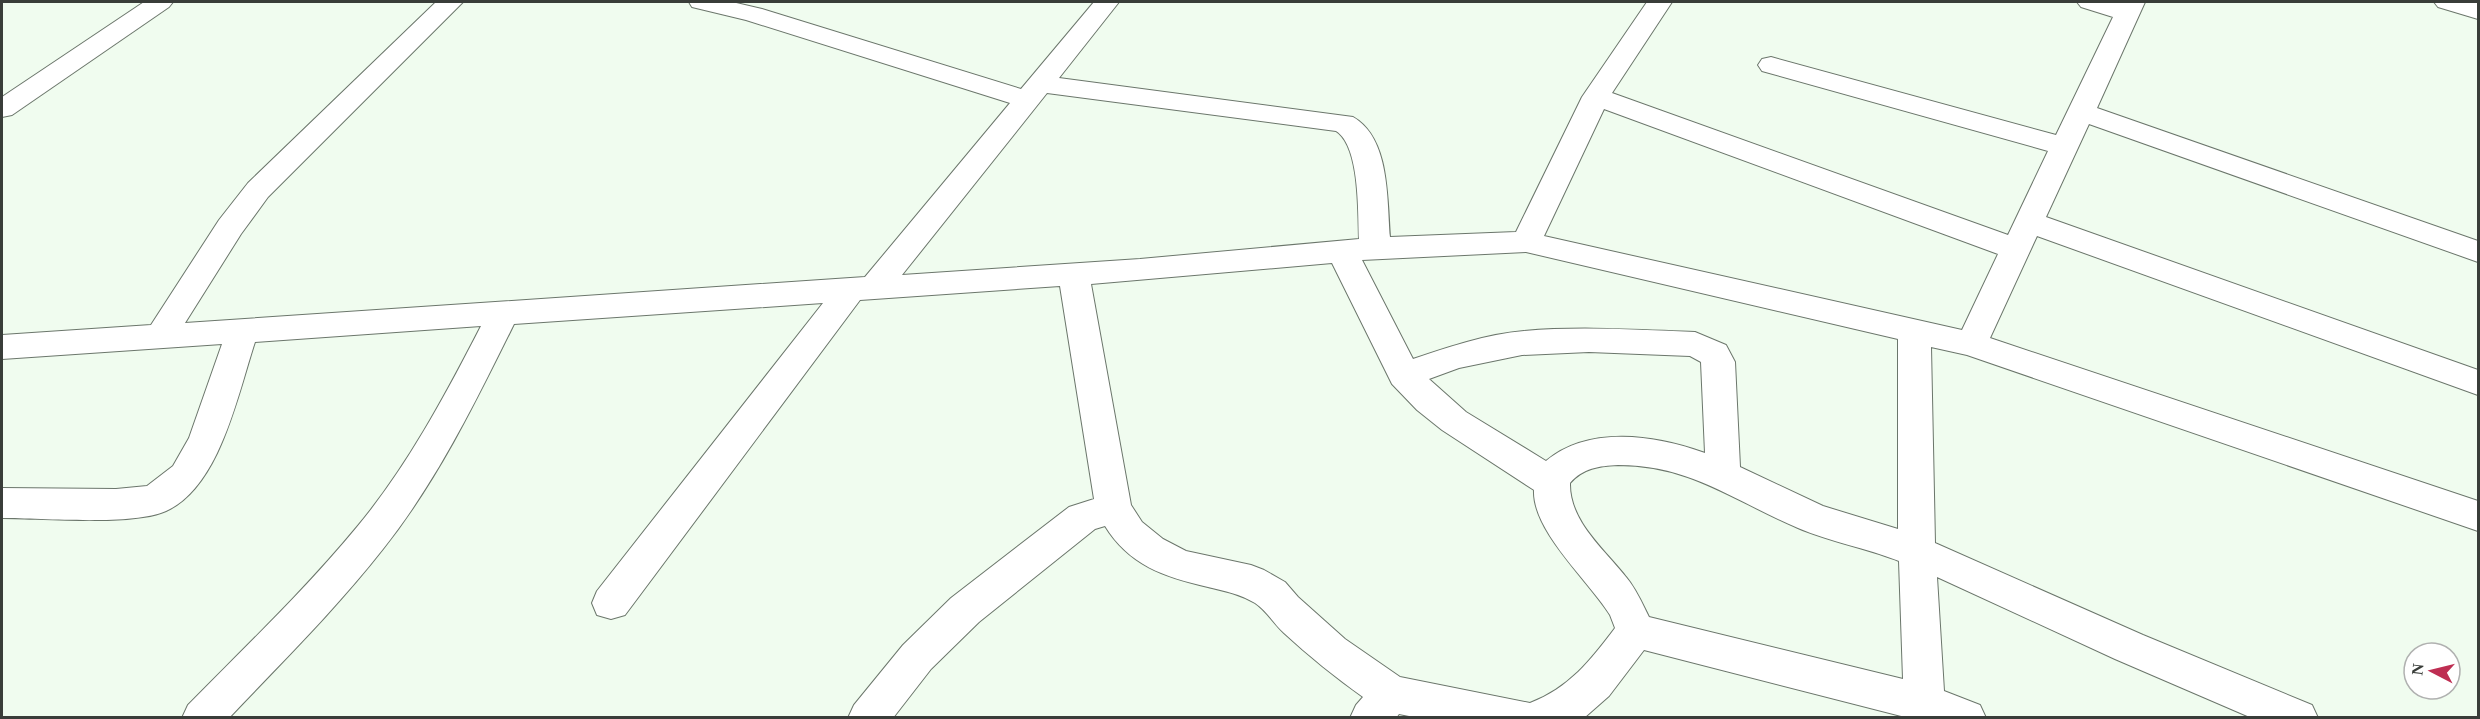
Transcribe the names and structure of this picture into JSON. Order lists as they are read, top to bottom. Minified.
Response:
{"north":"left"}
